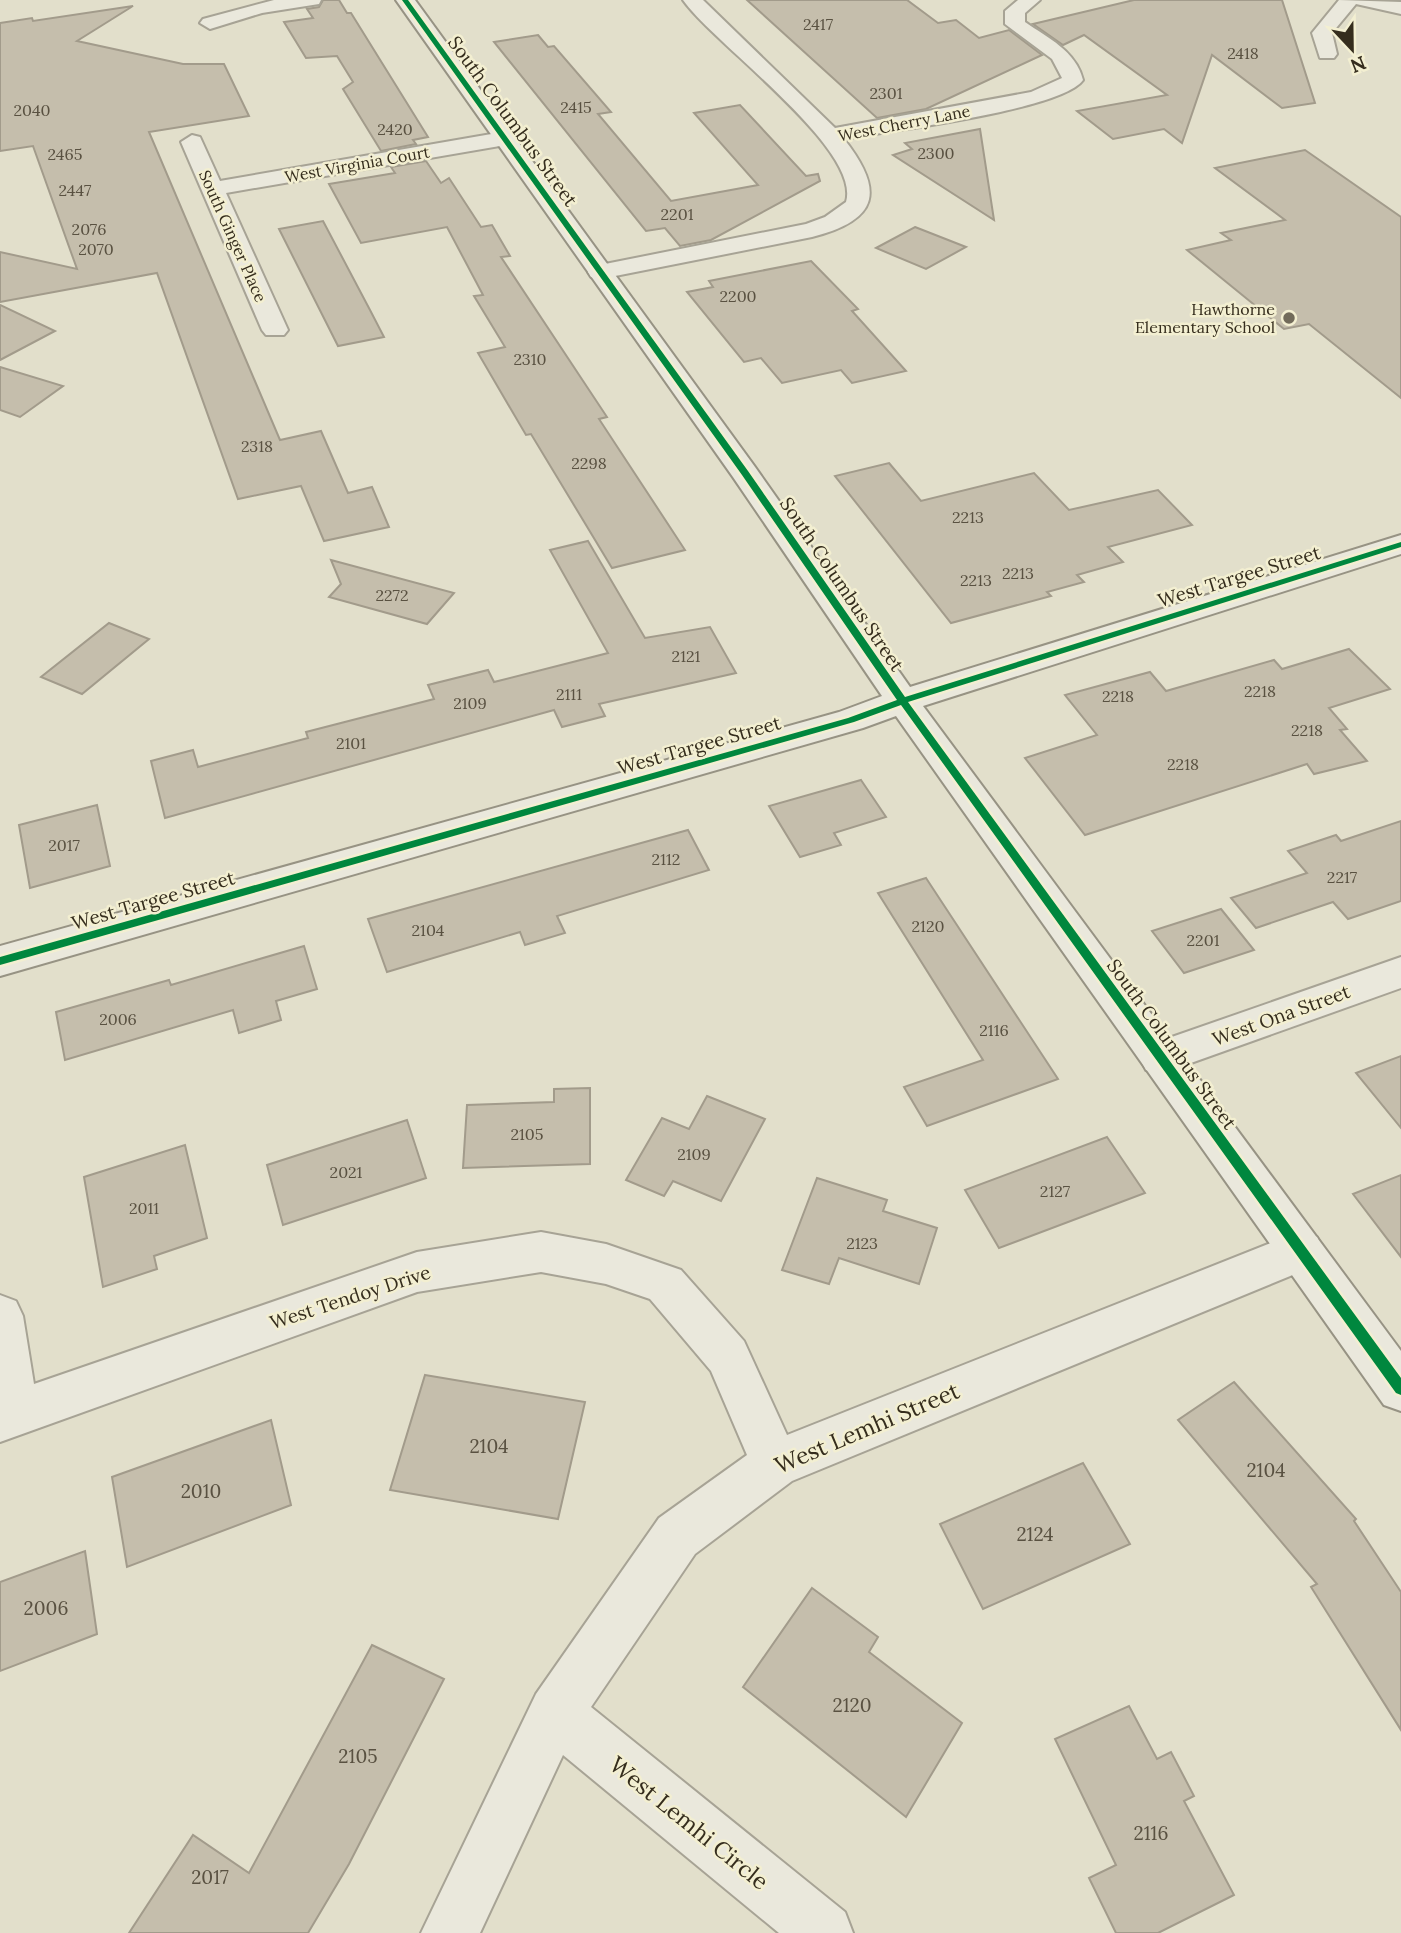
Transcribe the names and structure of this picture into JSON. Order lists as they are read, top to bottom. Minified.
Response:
{"streets":{"street":["South Columbus Street","West Cherry Lane","West Virginia Court","South Ginger Place","West Targee Street","West Ona Street","West Tendoy Drive","West Lemhi Street","West Lemhi Circle"]},"crossings":[["South Columbus Street","West Cherry Lane"],["South Columbus Street","West Virginia Court"],["South Columbus Street","West Targee Street"],["South Columbus Street","West Ona Street"],["South Columbus Street","West Lemhi Street"],["West Virginia Court","South Ginger Place"],["West Tendoy Drive","West Lemhi Street"],["West Lemhi Street","West Lemhi Circle"]],"places":["Hawthorne Elementary School"],"house_numbers":["2417","2418","2301","2415","2040","2420","2300","2465","2447","2201","2076","2070","2200","2310","2318","2298","2213","2213","2213","2272","2121","2218","2111","2218","2109","2218","2101","2218","2017","2112","2217","2120","2104","2201","2006","2116","2105","2109","2021","2127","2011","2123","2104","2104","2010","2124","2006","2120","2105","2116","2017"],"north":"bottom"}
